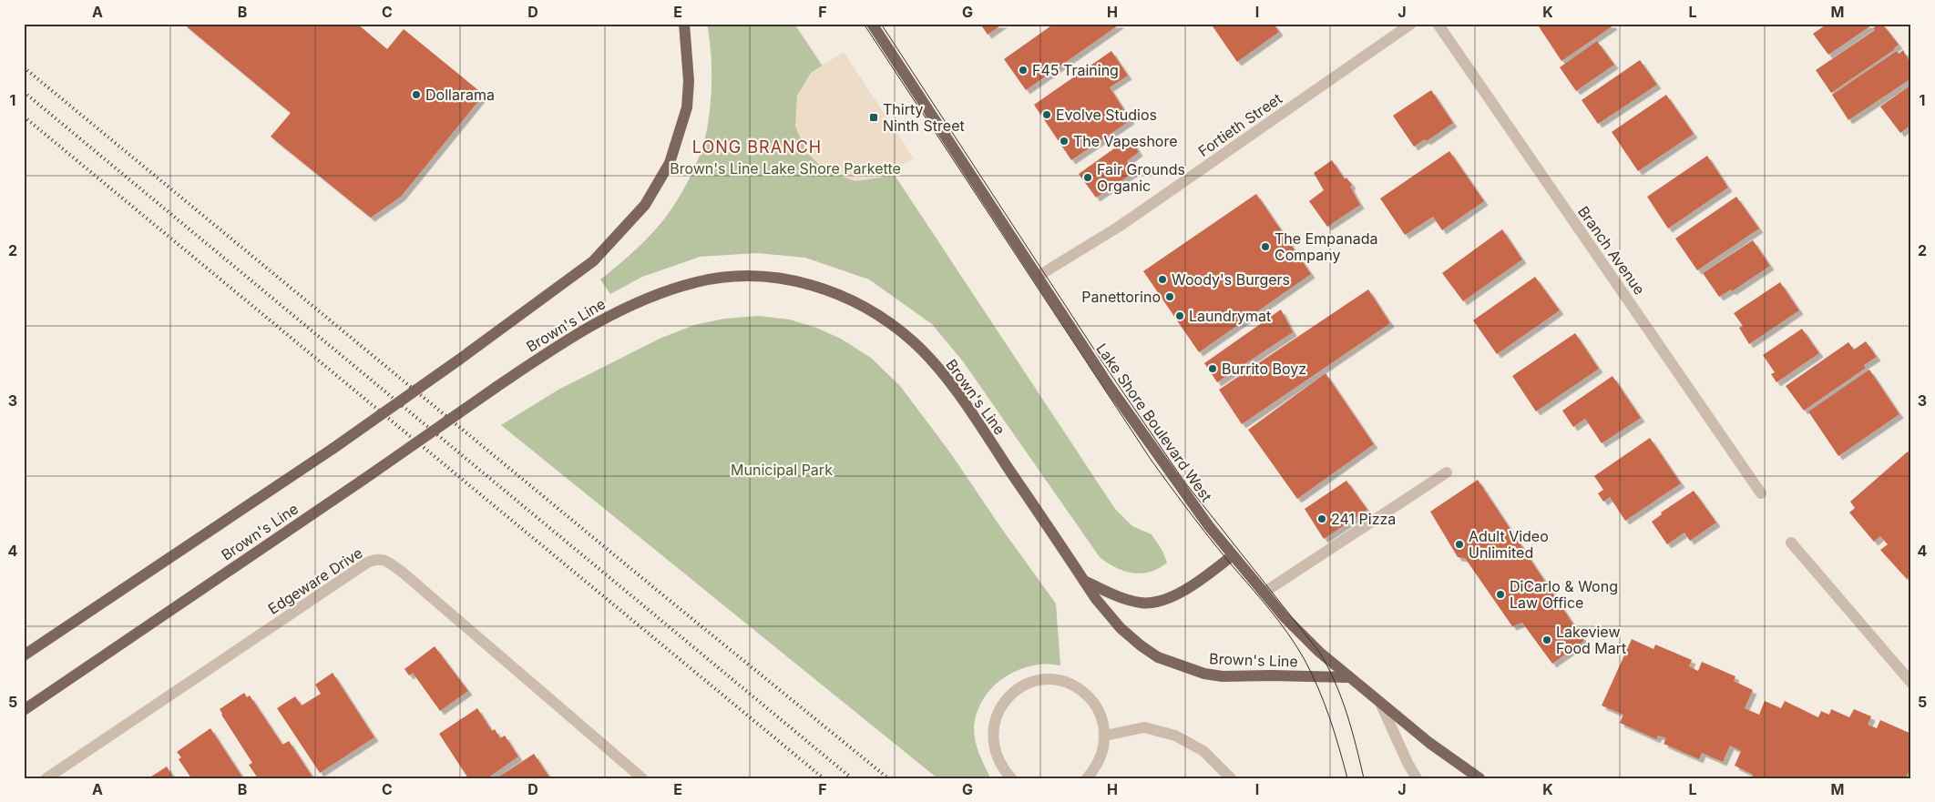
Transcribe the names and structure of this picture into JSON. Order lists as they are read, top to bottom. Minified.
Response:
{"streets":{"main road":["Brown's Line","Lake Shore Boulevard West"],"street":["Fortieth Street","Branch Avenue","Edgeware Drive"]},"crossings":[["Fortieth Street","Lake Shore Boulevard West"],["Brown's Line","Lake Shore Boulevard West"]],"districts":["LONG BRANCH"],"parks":["Brown's Line Lake Shore Parkette","Municipal Park"],"places":{"other":["F45 Training","Dollarama","Evolve Studios","The Vapeshore","Fair Grounds Organic","The Empanada Company","Woody's Burgers","Panettorino","Laundrymat","Burrito Boyz","241 Pizza","Adult Video Unlimited","DiCarlo & Wong Law Office","Lakeview Food Mart"],"transit":["Thirty Ninth Street"]},"grid":{"columns":["A","B","C","D","E","F","G","H","I","J","K","L","M"],"rows":["1","2","3","4","5"]}}
